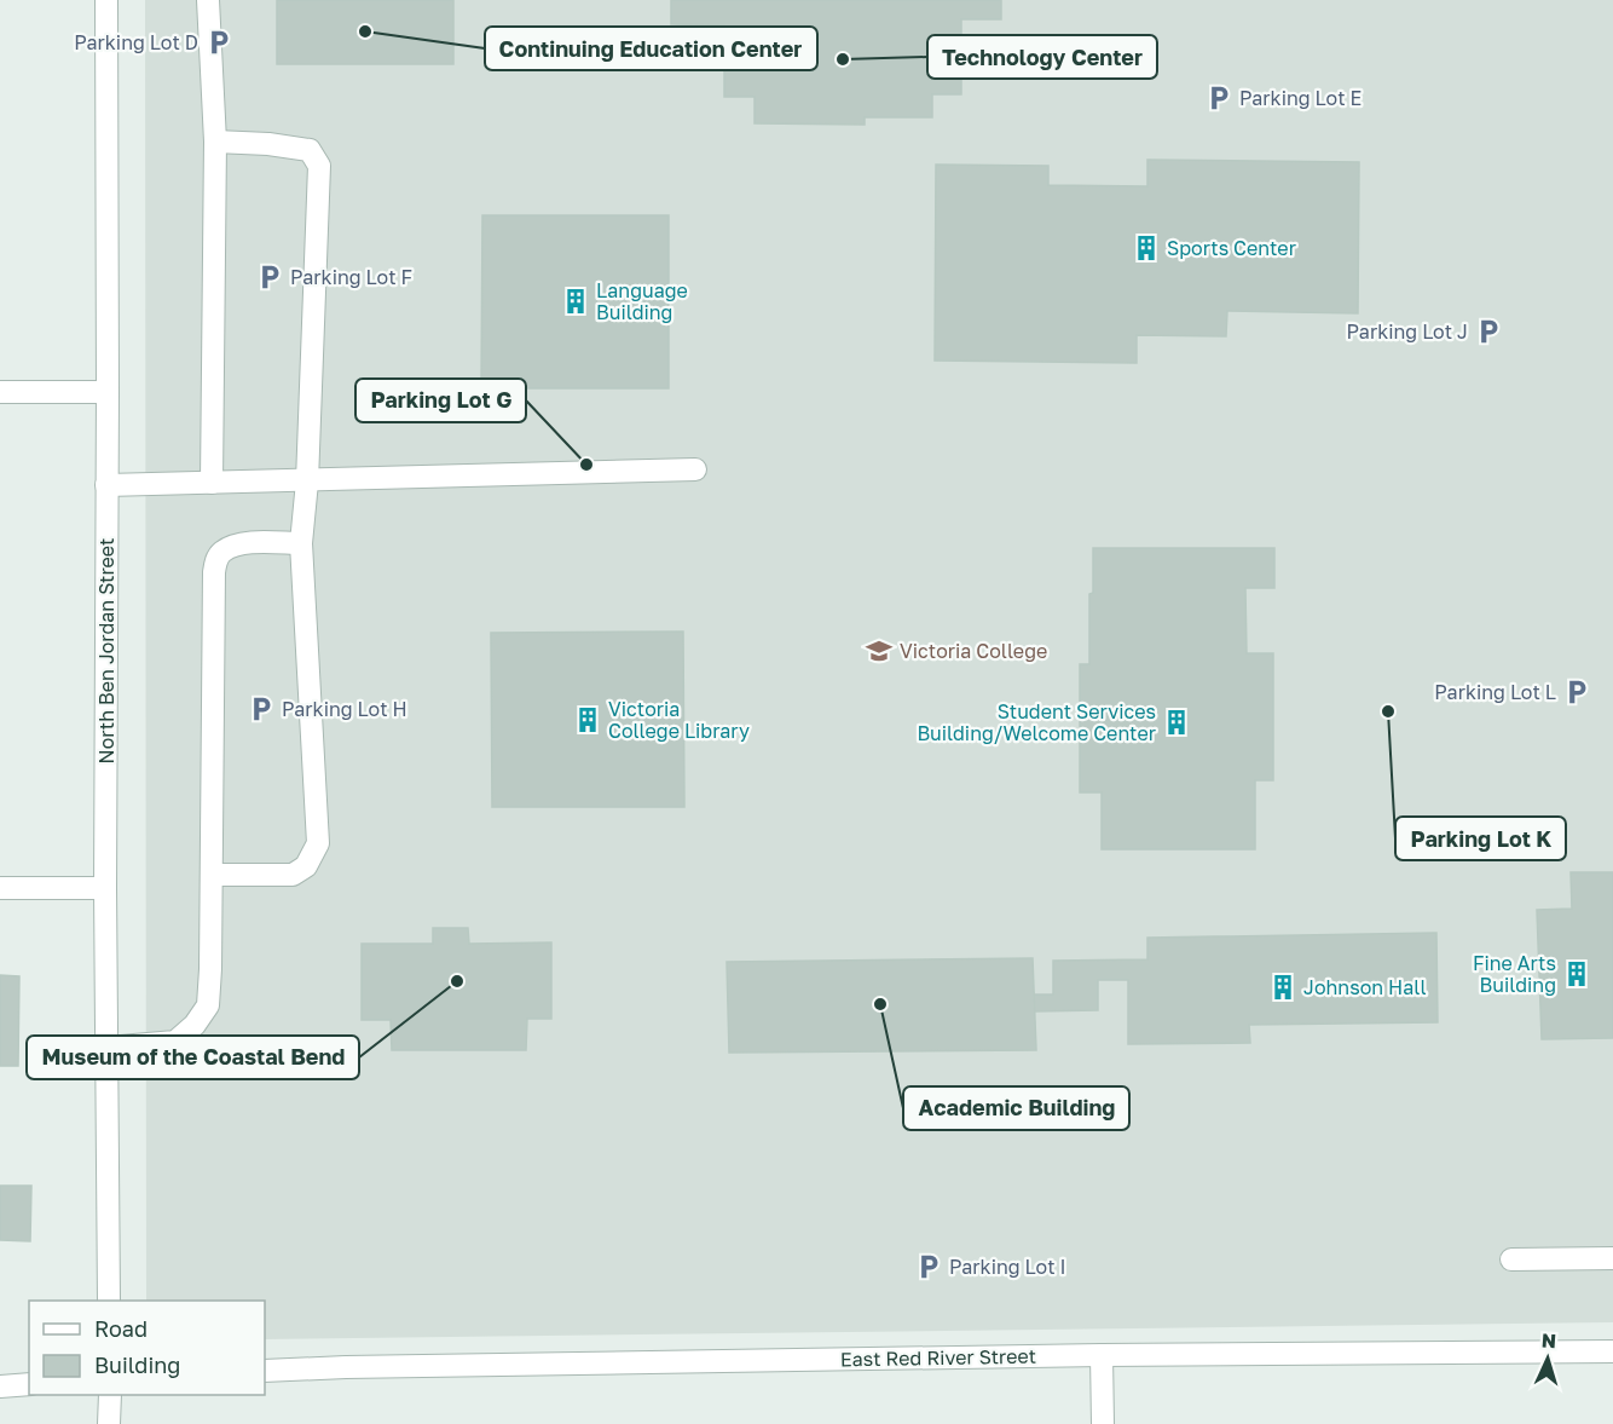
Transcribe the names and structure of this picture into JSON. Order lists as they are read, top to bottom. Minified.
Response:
{"streets":{"street":["North Ben Jordan Street","East Red River Street"]},"places":{"other":["Continuing Education Center","Technology Center","Parking Lot G","Parking Lot K","Museum of the Coastal Bend","Academic Building"],"parking":["Parking Lot D","Parking Lot E","Parking Lot F","Parking Lot J","Parking Lot L","Parking Lot H","Parking Lot I"],"building":["Sports Center","Language Building","Victoria College Library","Student Services Building/Welcome Center","Fine Arts Building","Johnson Hall"],"school or university":["Victoria College"]},"legend":["Road","Building"],"north":"top"}
